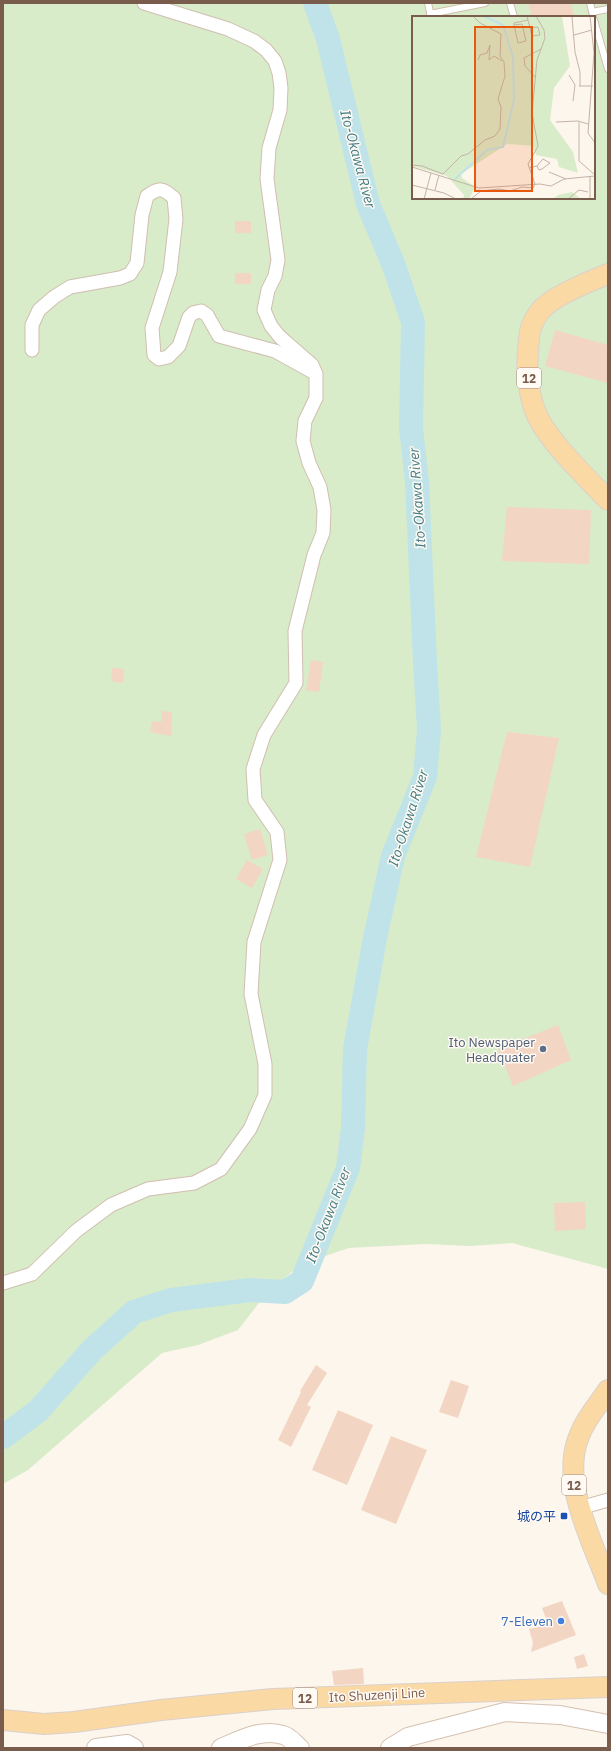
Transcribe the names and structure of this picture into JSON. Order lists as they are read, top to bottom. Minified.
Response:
{"streets":{"main road":["12","Ito Shuzenji Line"]},"water":["Ito-Okawa River"],"places":{"other":["Ito Newspaper Headquater","7-Eleven"],"transit":["城の平"]}}
